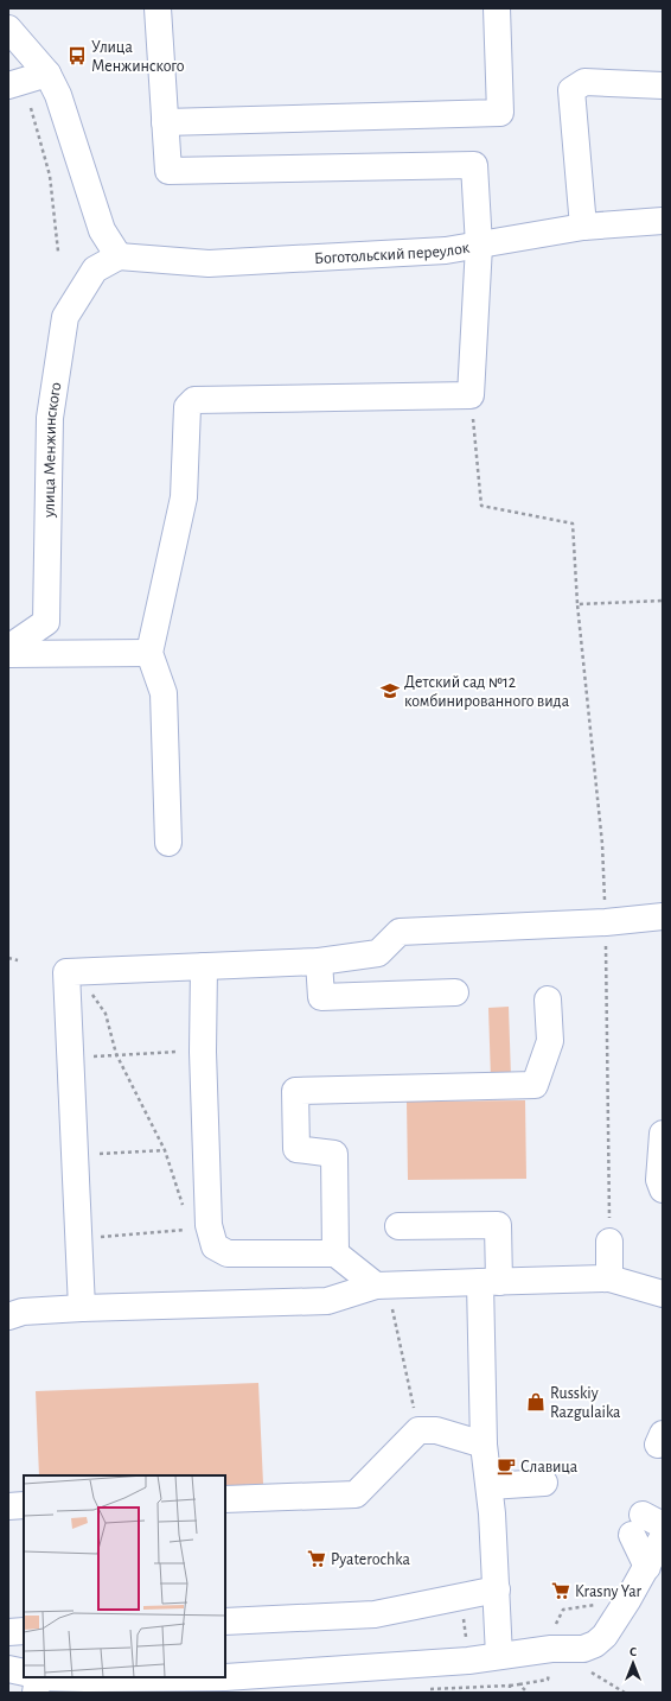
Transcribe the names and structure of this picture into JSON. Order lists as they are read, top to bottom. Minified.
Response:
{"streets":{"street":["Боготольский переулок","улица Менжинского"]},"crossings":[["Боготольский переулок","улица Менжинского"]],"places":{"bus stop":["Улица Менжинского"],"school or university":["Детский сад №12 комбинированного вида"],"shop":["Russkiy Razgulaika"],"cafe":["Славица"],"supermarket":["Pyaterochka","Krasny Yar"]},"north":"top"}
